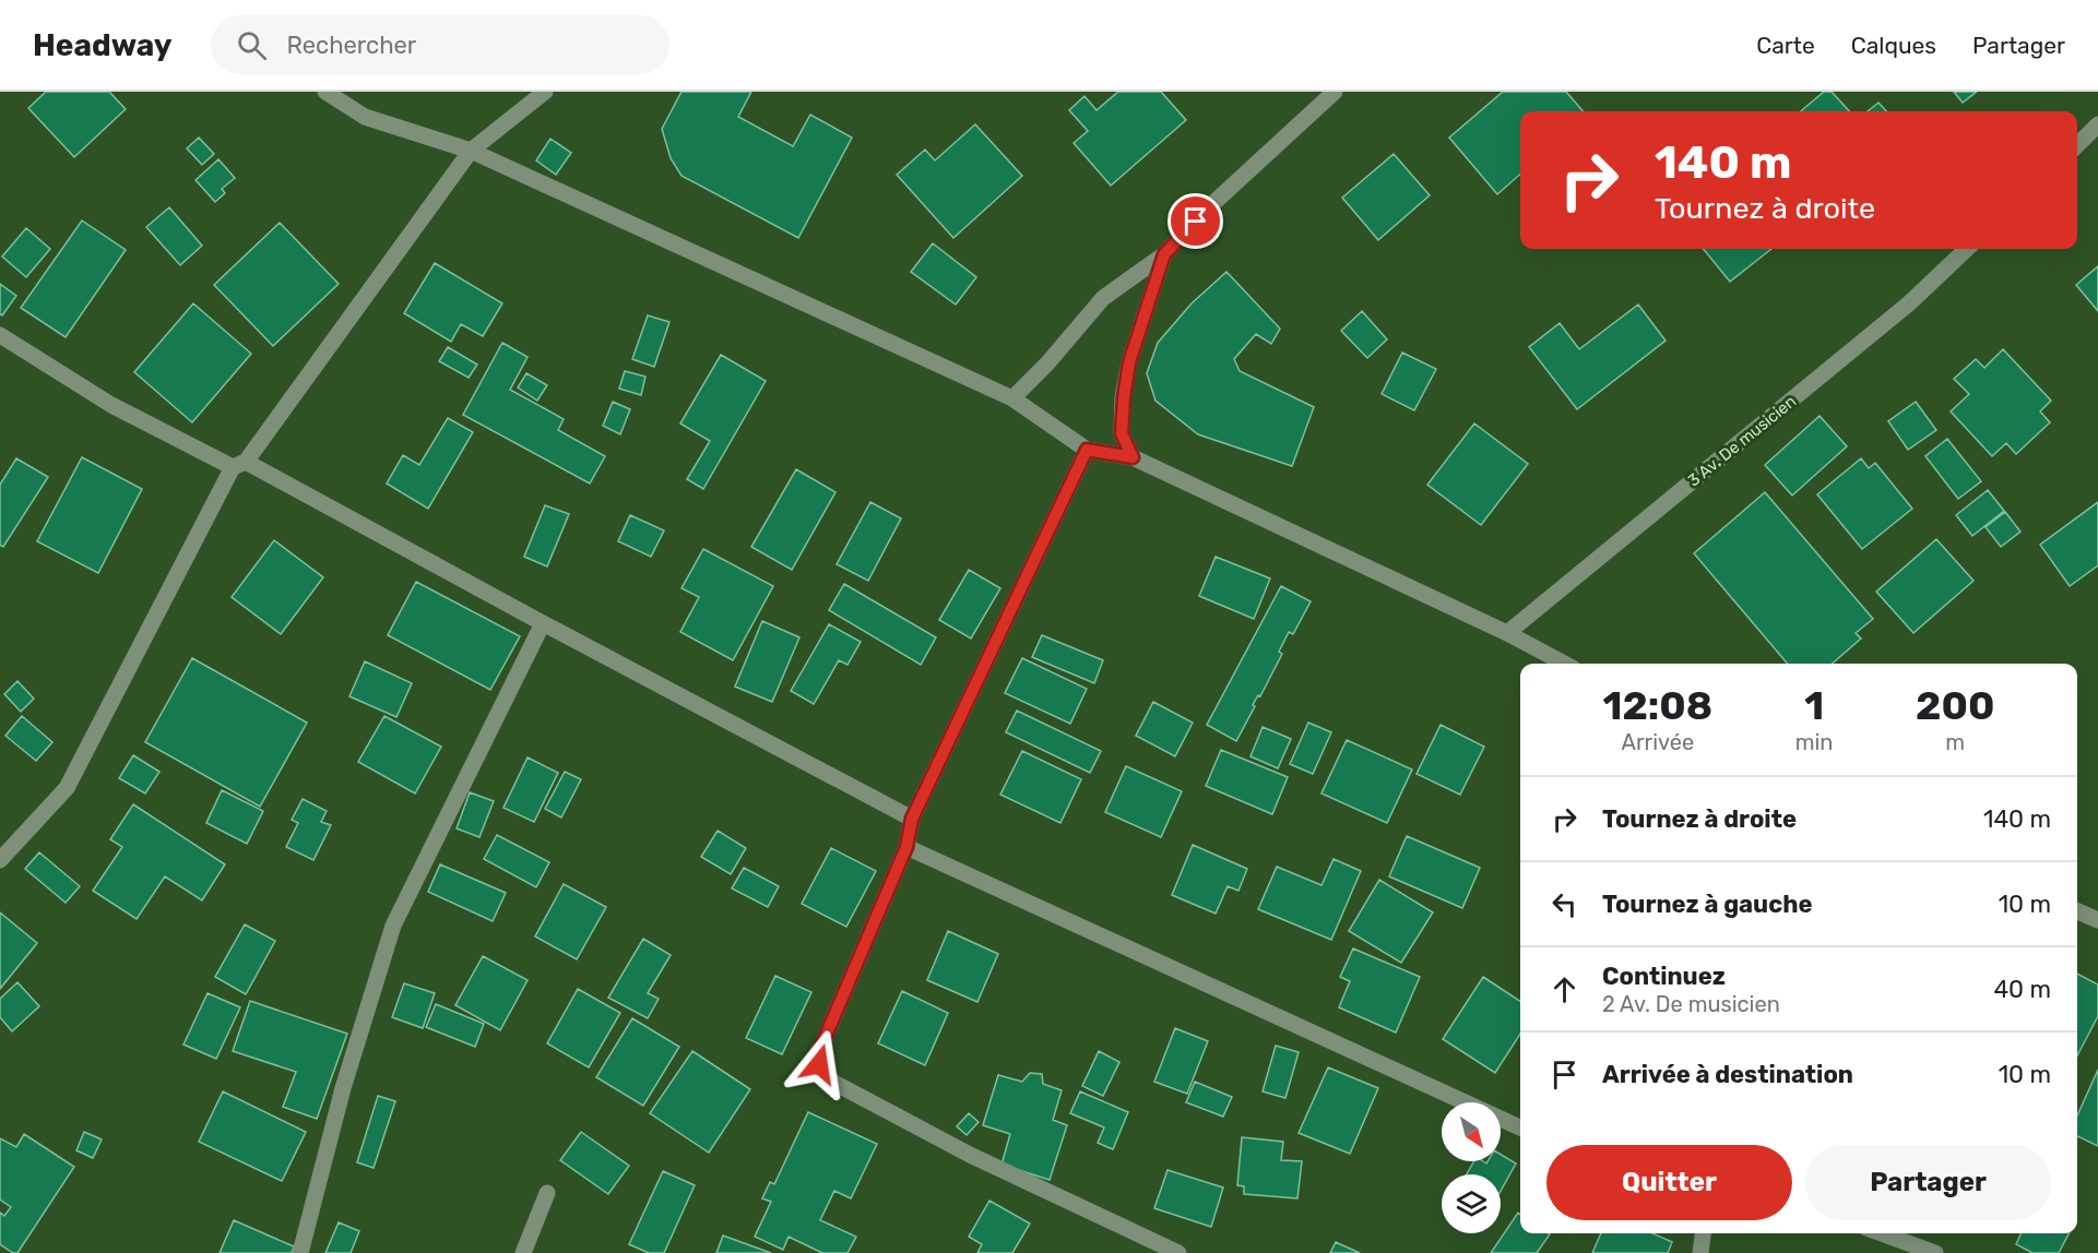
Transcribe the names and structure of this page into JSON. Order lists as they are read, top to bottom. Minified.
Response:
{"streets":{"street":["3 Av. De musicien"]},"north":"bottom right","page":{"header":"Headway","search":"Rechercher","nav":["Carte","Calques","Partager"],"turn":["140 m","Tournez à droite"],"eta":["12:08","Arrivée","1","min","200","m"],"list":[{"name":"Tournez à droite","value":"140 m"},{"name":"Tournez à gauche","value":"10 m"},{"name":"Continuez","note":"2 Av. De musicien","value":"40 m"},{"name":"Arrivée à destination","value":"10 m"}],"buttons":["Quitter","Partager"]}}
